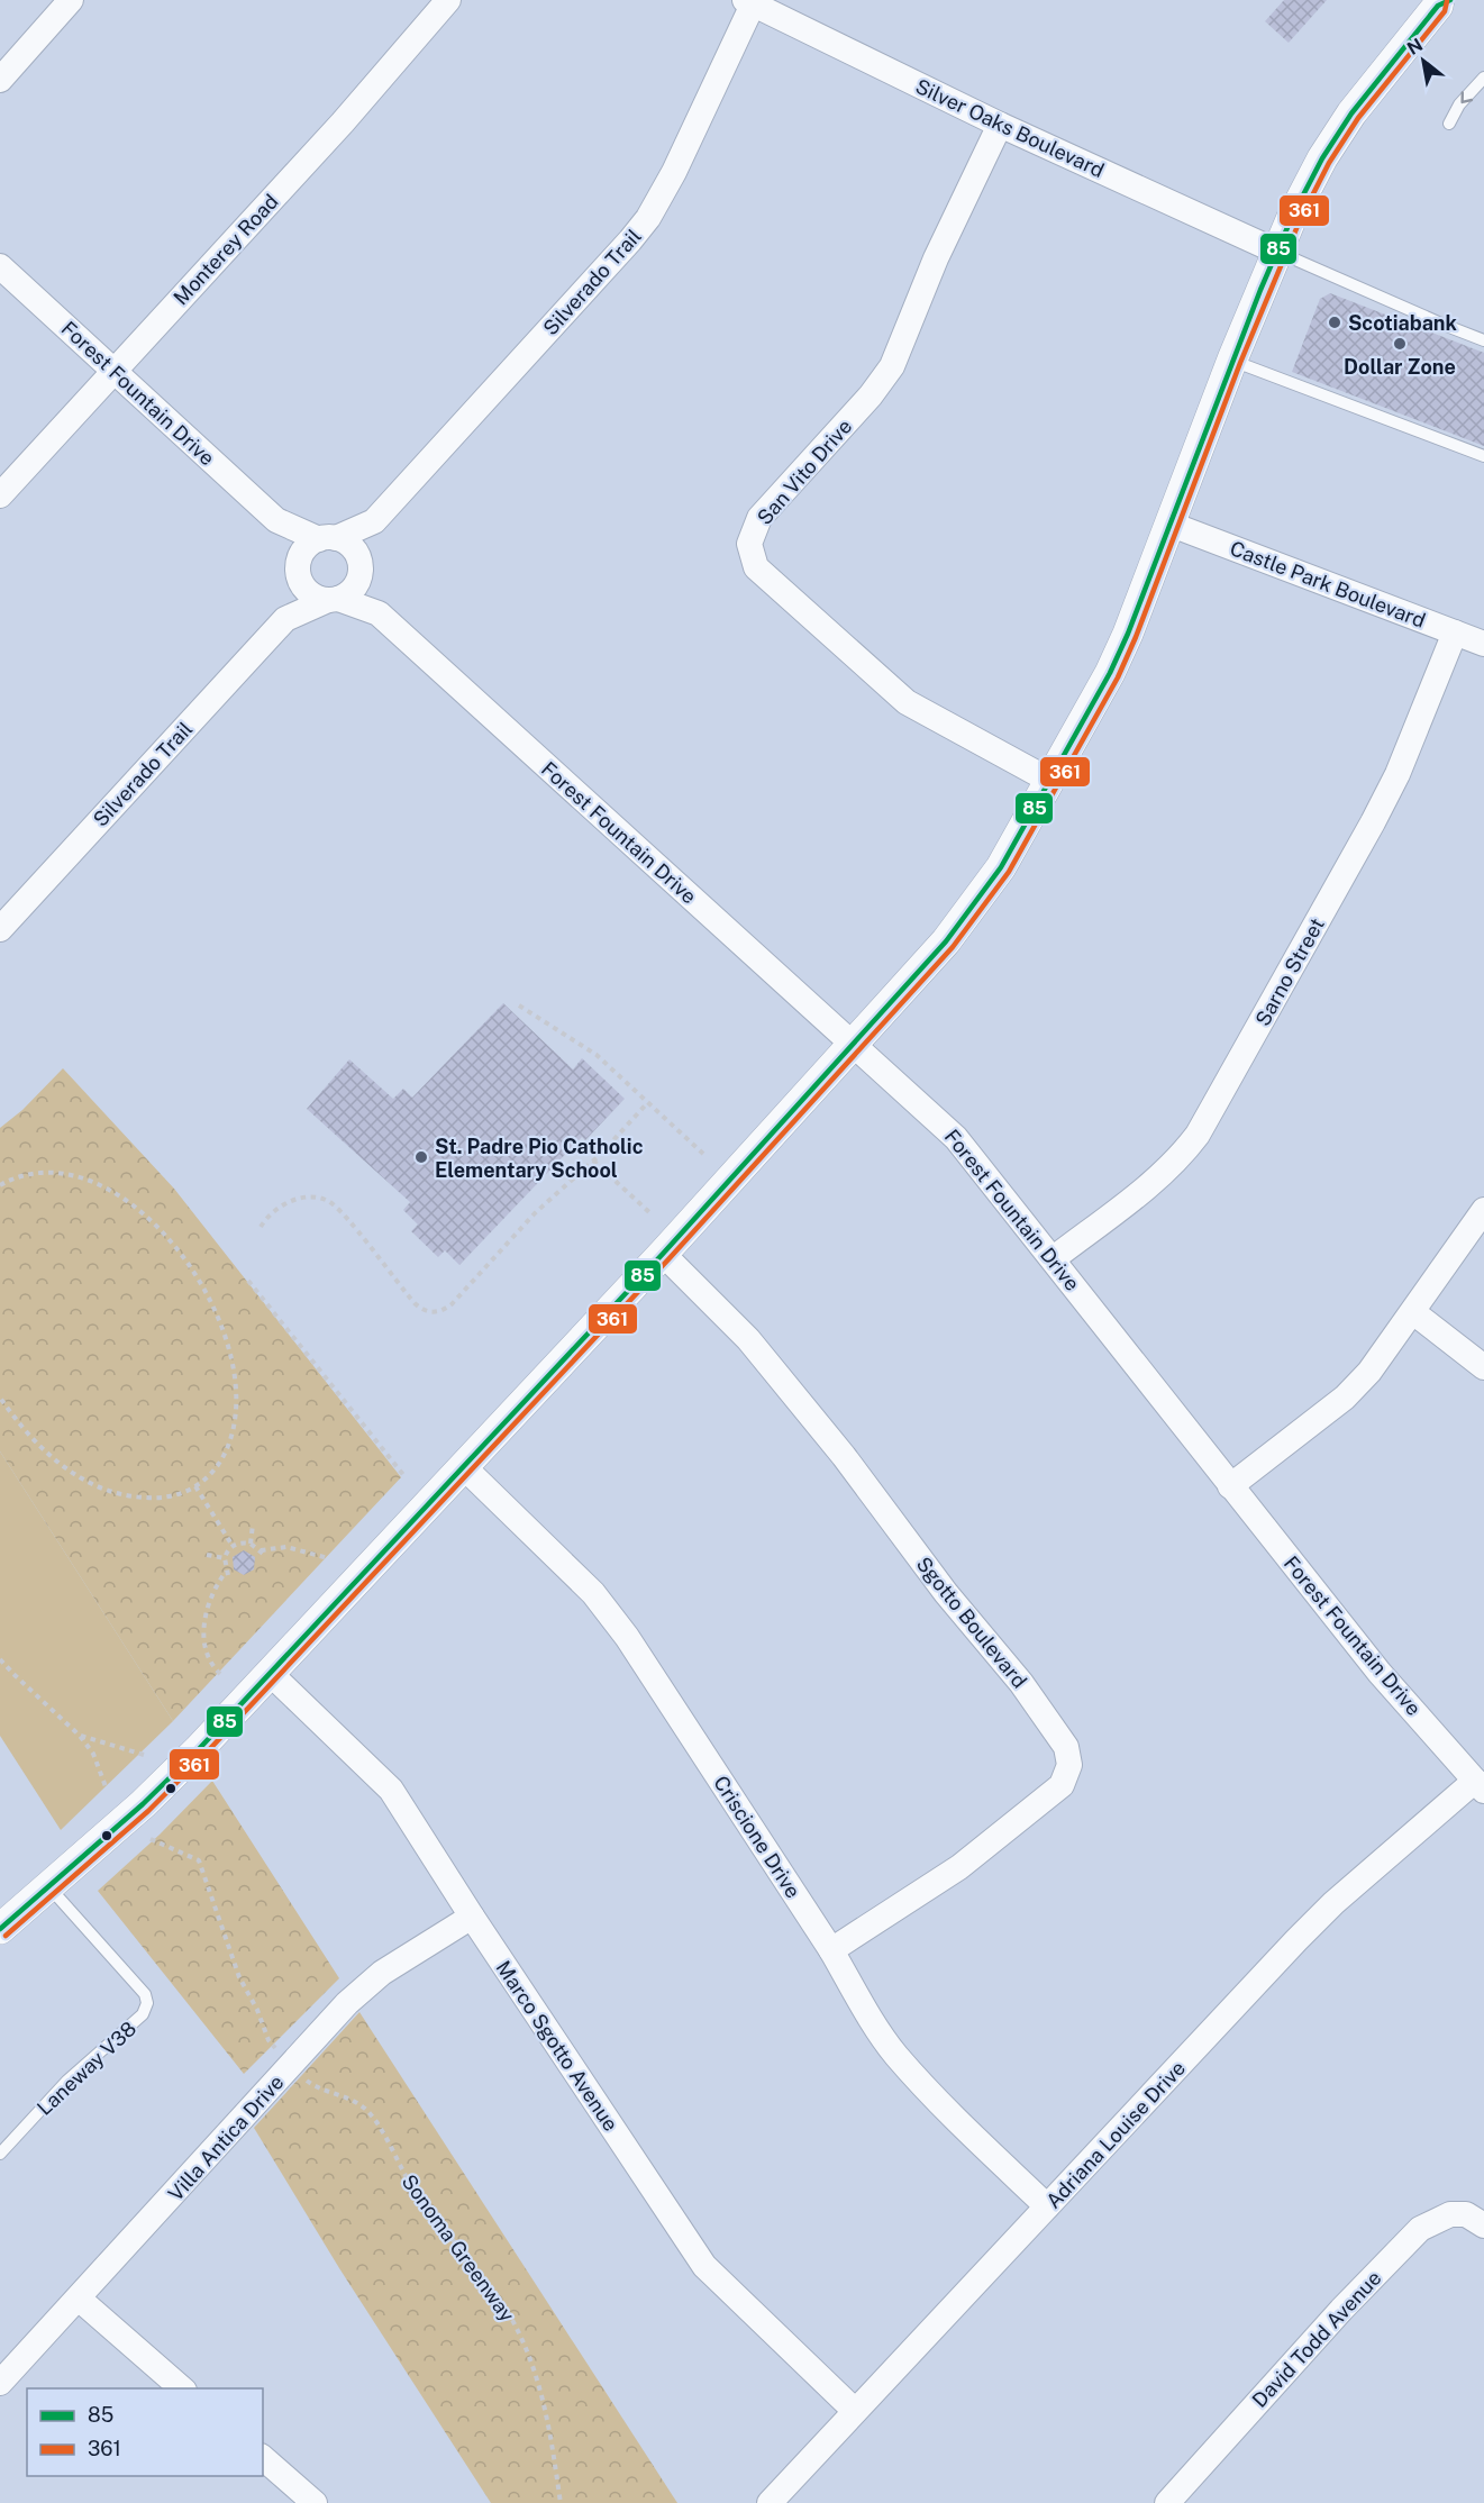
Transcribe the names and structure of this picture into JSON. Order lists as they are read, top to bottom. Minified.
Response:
{"streets":{"street":["Silver Oaks Boulevard","Monterey Road","Silverado Trail","Forest Fountain Drive","San Vito Drive","Castle Park Boulevard","Sarno Street","Sgotto Boulevard","Criscione Drive","Marco Sgotto Avenue","Adriana Louise Drive","Villa Antica Drive","David Todd Avenue"],"lane":["Laneway V38"],"path":["Sonoma Greenway"]},"crossings":[["Silver Oaks Boulevard","Silverado Trail"],["Silver Oaks Boulevard","San Vito Drive"],["Monterey Road","Forest Fountain Drive"],["Silverado Trail","Forest Fountain Drive"],["Forest Fountain Drive","Sarno Street"],["Forest Fountain Drive","Adriana Louise Drive"],["Castle Park Boulevard","Sarno Street"],["Sgotto Boulevard","Criscione Drive"],["Criscione Drive","Adriana Louise Drive"],["Marco Sgotto Avenue","Adriana Louise Drive"],["Marco Sgotto Avenue","Villa Antica Drive"]],"places":["Scotiabank","Dollar Zone","St. Padre Pio Catholic Elementary School"],"lines":["transit line 85","transit line 361"],"legend":["85","361"],"north":"top left"}
